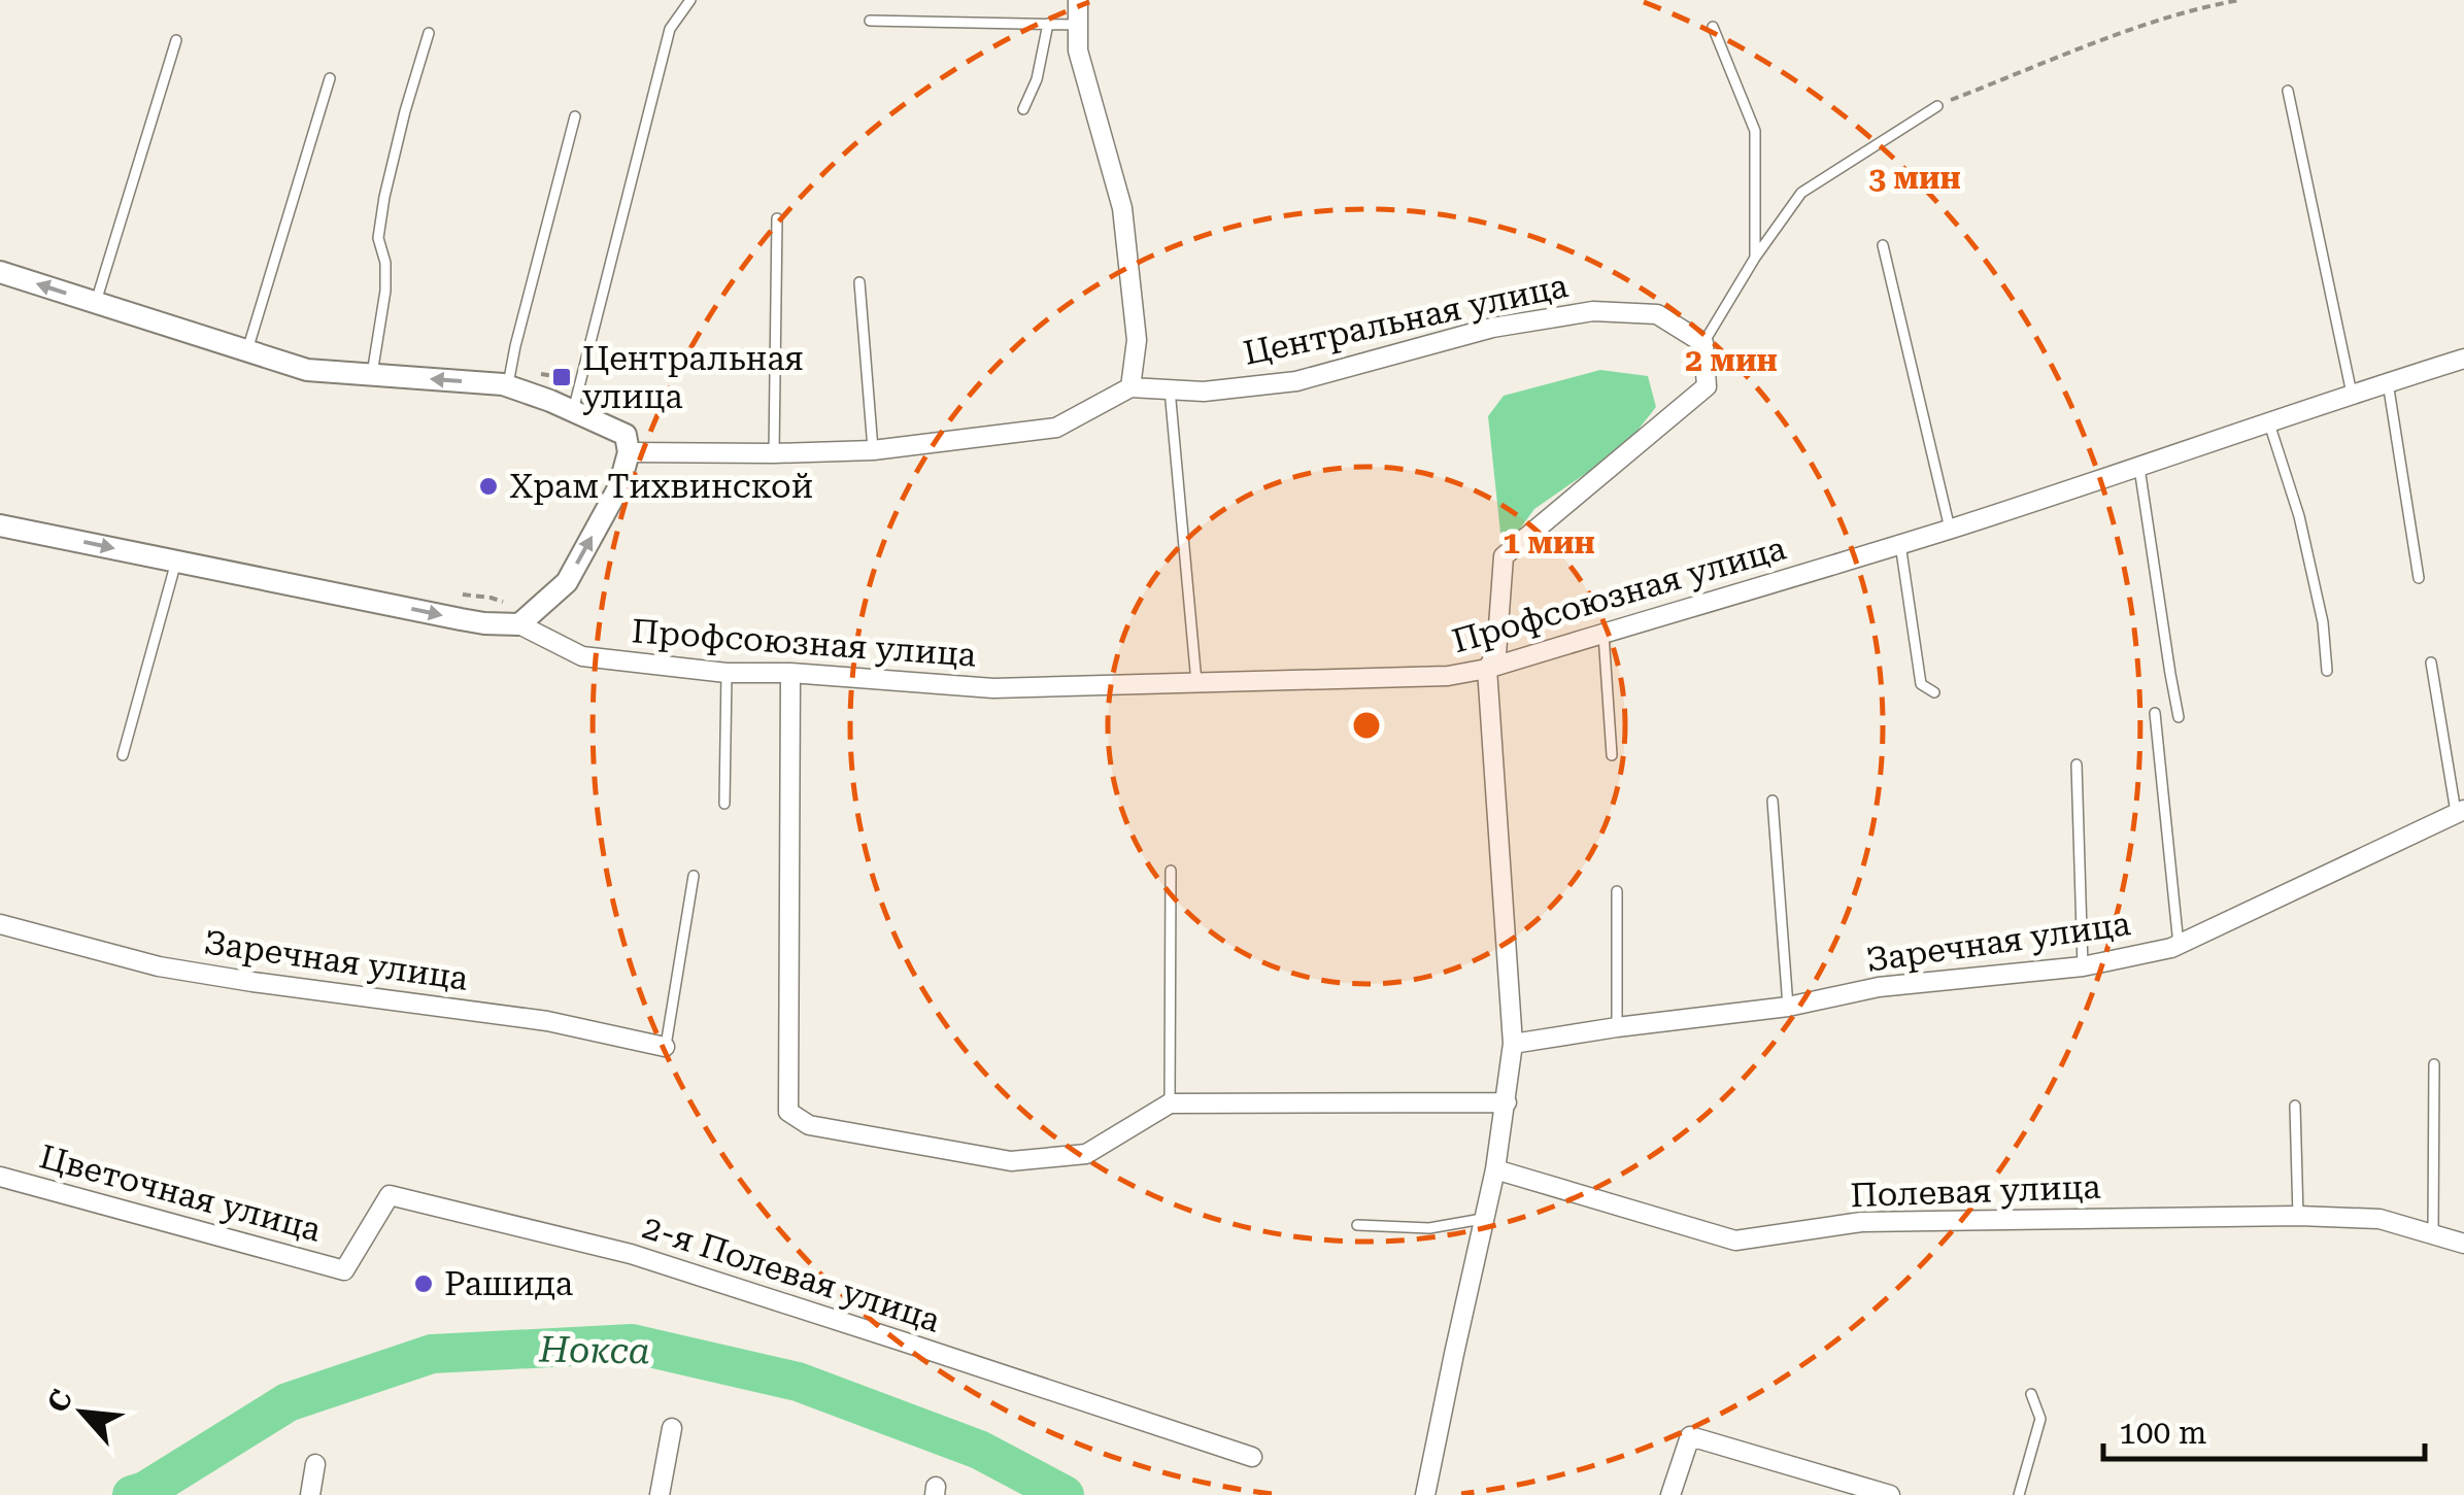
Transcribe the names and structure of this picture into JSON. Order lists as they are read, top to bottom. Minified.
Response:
{"streets":{"street":["Центральная улица","Профсоюзная улица","Заречная улица","Полевая улица","Цветочная улица","2-я Полевая улица"]},"crossings":[["Цветочная улица","2-я Полевая улица"]],"water":["Нокса"],"places":{"transit":["Центральная улица"],"other":["Храм Тихвинской","Рашида"]},"scale_bar":"100 m","north":"top left","rings":["3 мин","2 мин","1 мин"]}
